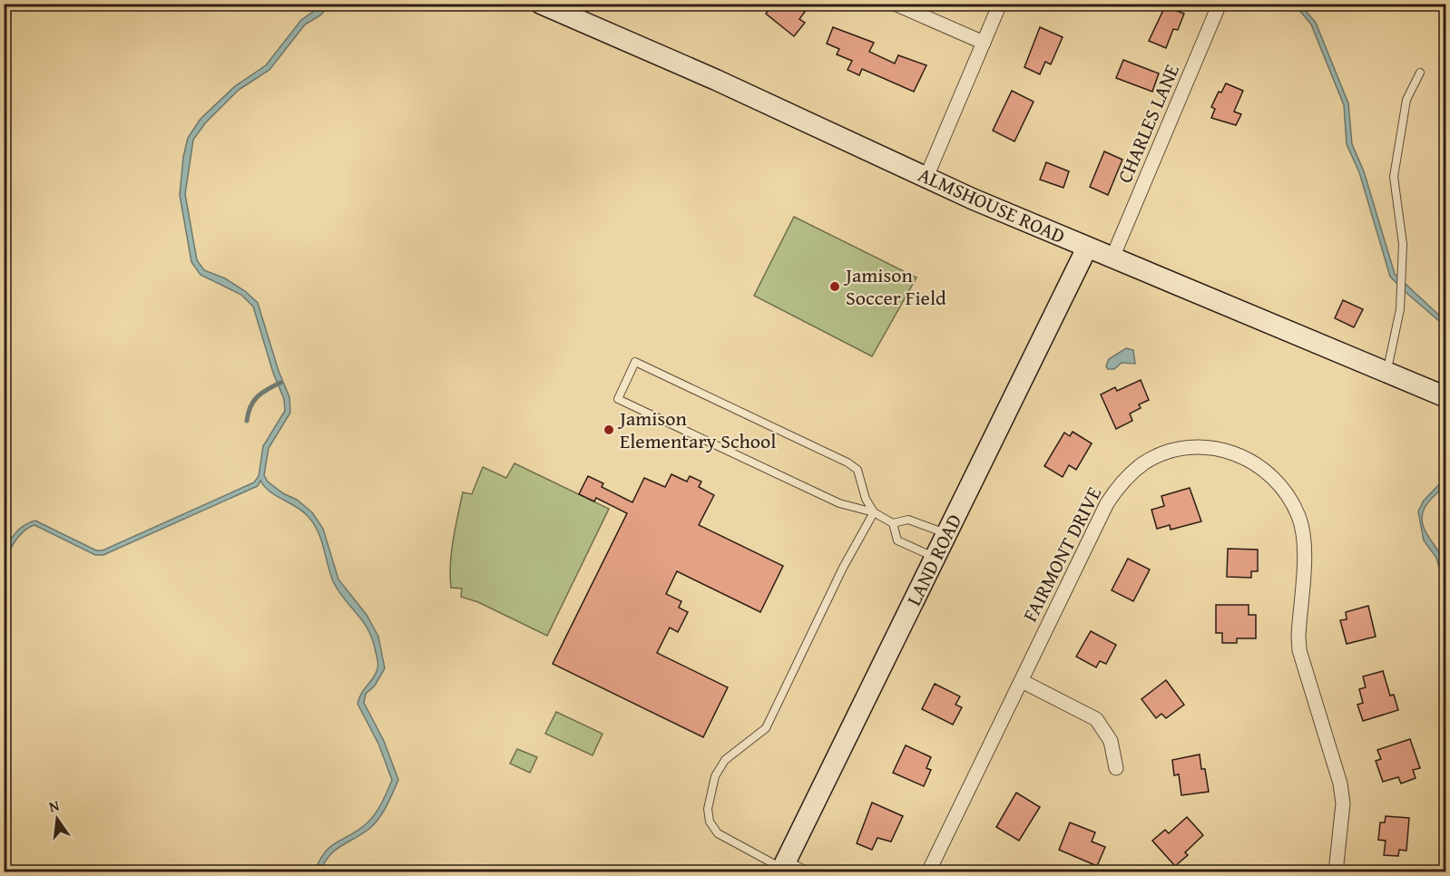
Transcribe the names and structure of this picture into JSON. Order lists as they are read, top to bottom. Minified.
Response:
{"streets":{"main road":["ALMSHOUSE ROAD","LAND ROAD"],"street":["CHARLES LANE","FAIRMONT DRIVE"]},"crossings":[["CHARLES LANE","ALMSHOUSE ROAD"],["ALMSHOUSE ROAD","LAND ROAD"]],"places":["Jamison Soccer Field","Jamison Elementary School"],"north":"top"}
